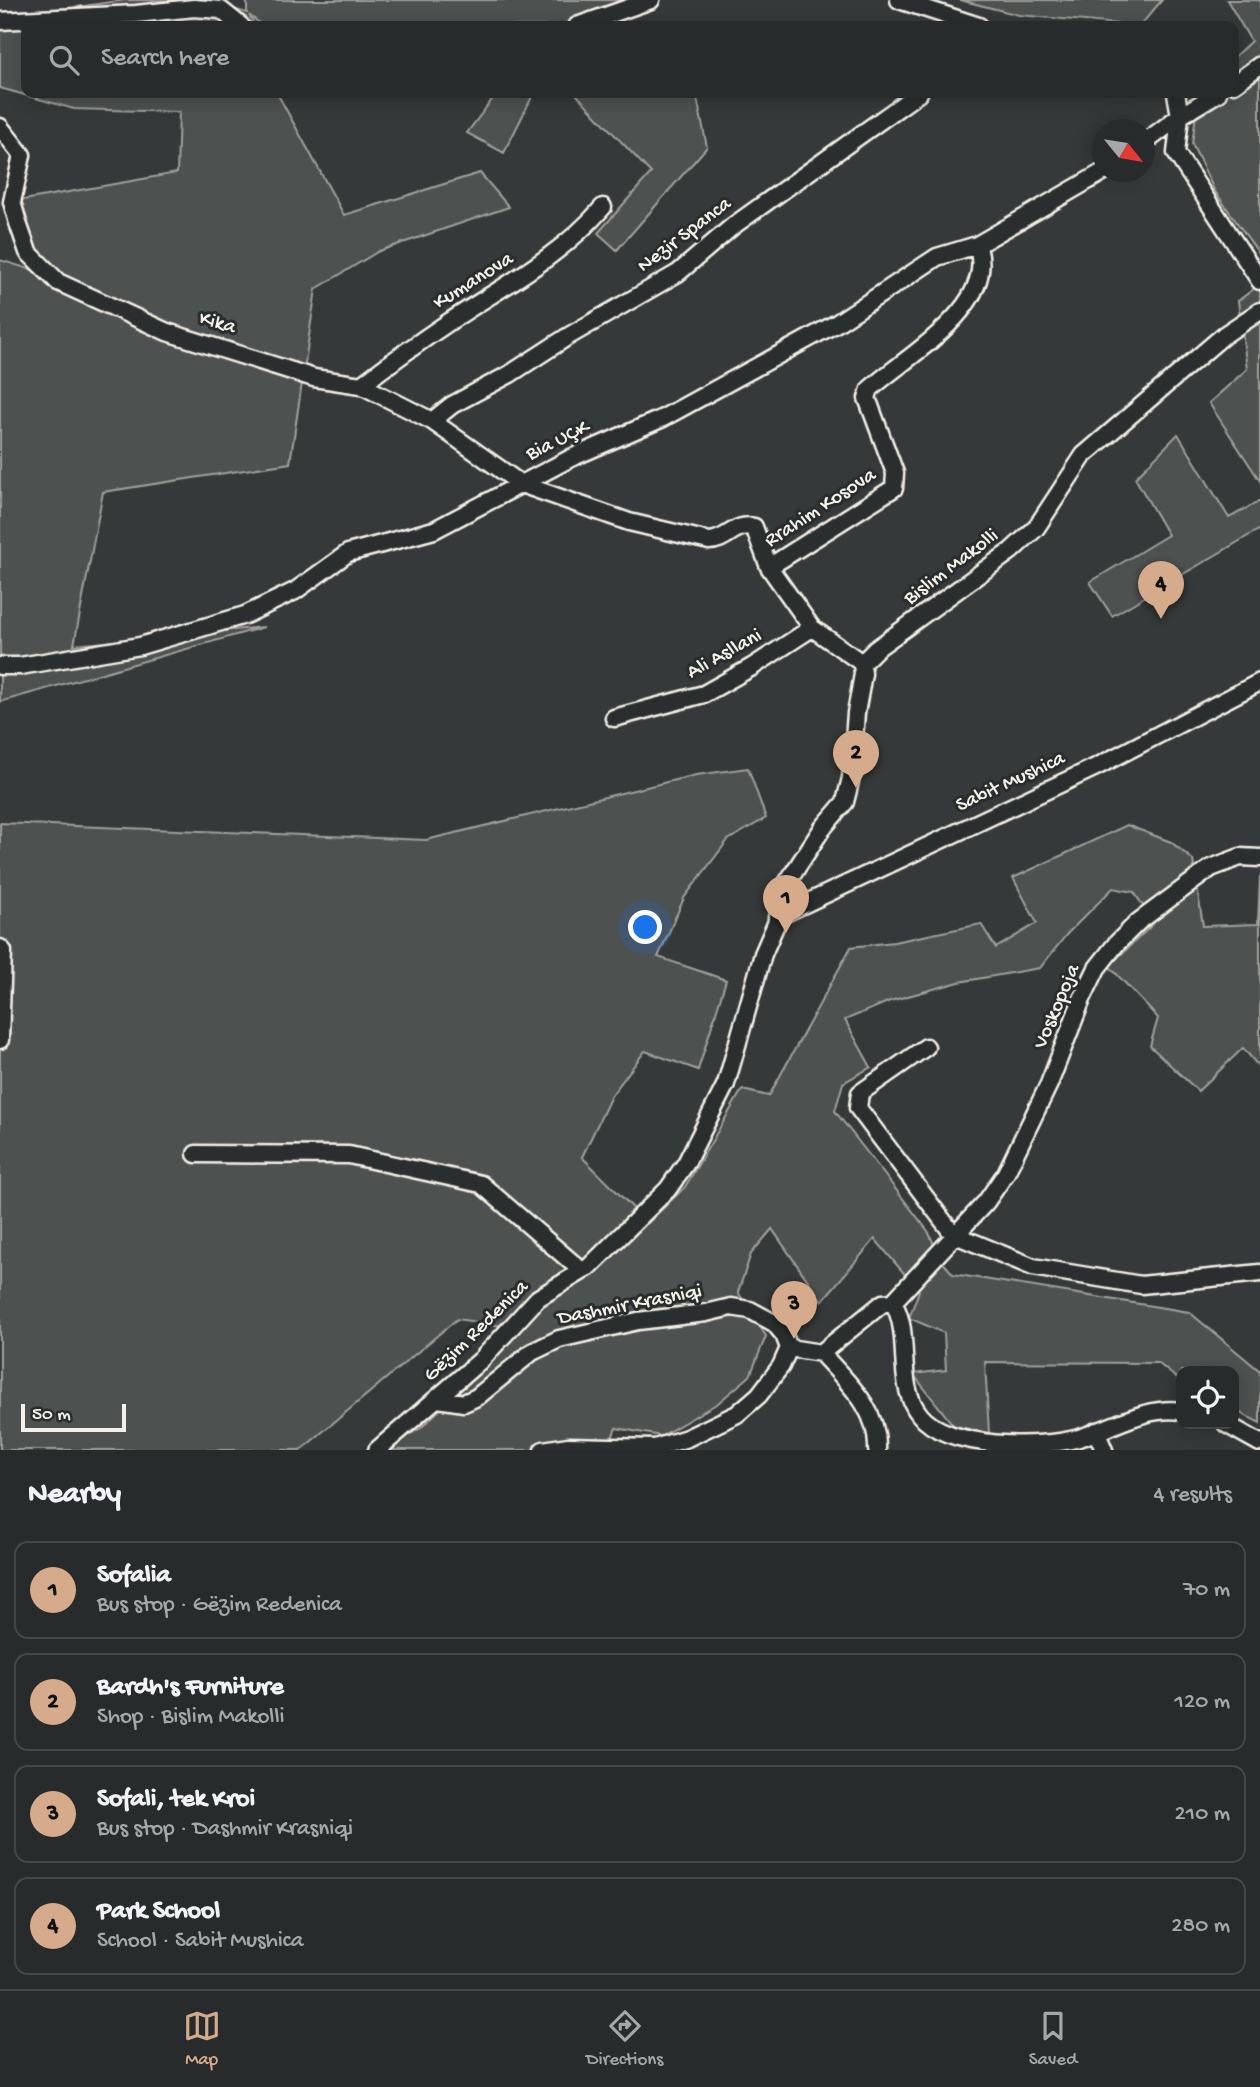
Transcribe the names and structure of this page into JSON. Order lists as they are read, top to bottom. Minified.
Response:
{"streets":{"street":["Nezir Spanca","Kumanova","Kika","Bia UÇK","Rrahim Kosova","Bislim Makolli","Ali Asllani","Sabit Mushica","Voskopoja","Dashmir Krasniqi","Gëzim Redenica"]},"crossings":[["Nezir Spanca","Kika"],["Kumanova","Kika"],["Kika","Bia UÇK"],["Kika","Rrahim Kosova"],["Bia UÇK","Rrahim Kosova"],["Rrahim Kosova","Bislim Makolli"],["Rrahim Kosova","Ali Asllani"],["Sabit Mushica","Gëzim Redenica"],["Dashmir Krasniqi","Gëzim Redenica"]],"scale_bar":"50 m","north":"bottom right","page":{"search":"Search here","pins":["4","2","1","3"],"scale":"50 m","heading":["Nearby","4 results"],"list":[{"mark":"1","name":"Sofalia","note":"Bus stop · Gëzim Redenica","value":"70 m"},{"mark":"2","name":"Bardh's Furniture","note":"Shop · Bislim Makolli","value":"120 m"},{"mark":"3","name":"Sofali, tek Kroi","note":"Bus stop · Dashmir Krasniqi","value":"210 m"},{"mark":"4","name":"Park School","note":"School · Sabit Mushica","value":"280 m"}],"nav":["Map","Directions","Saved"]}}
